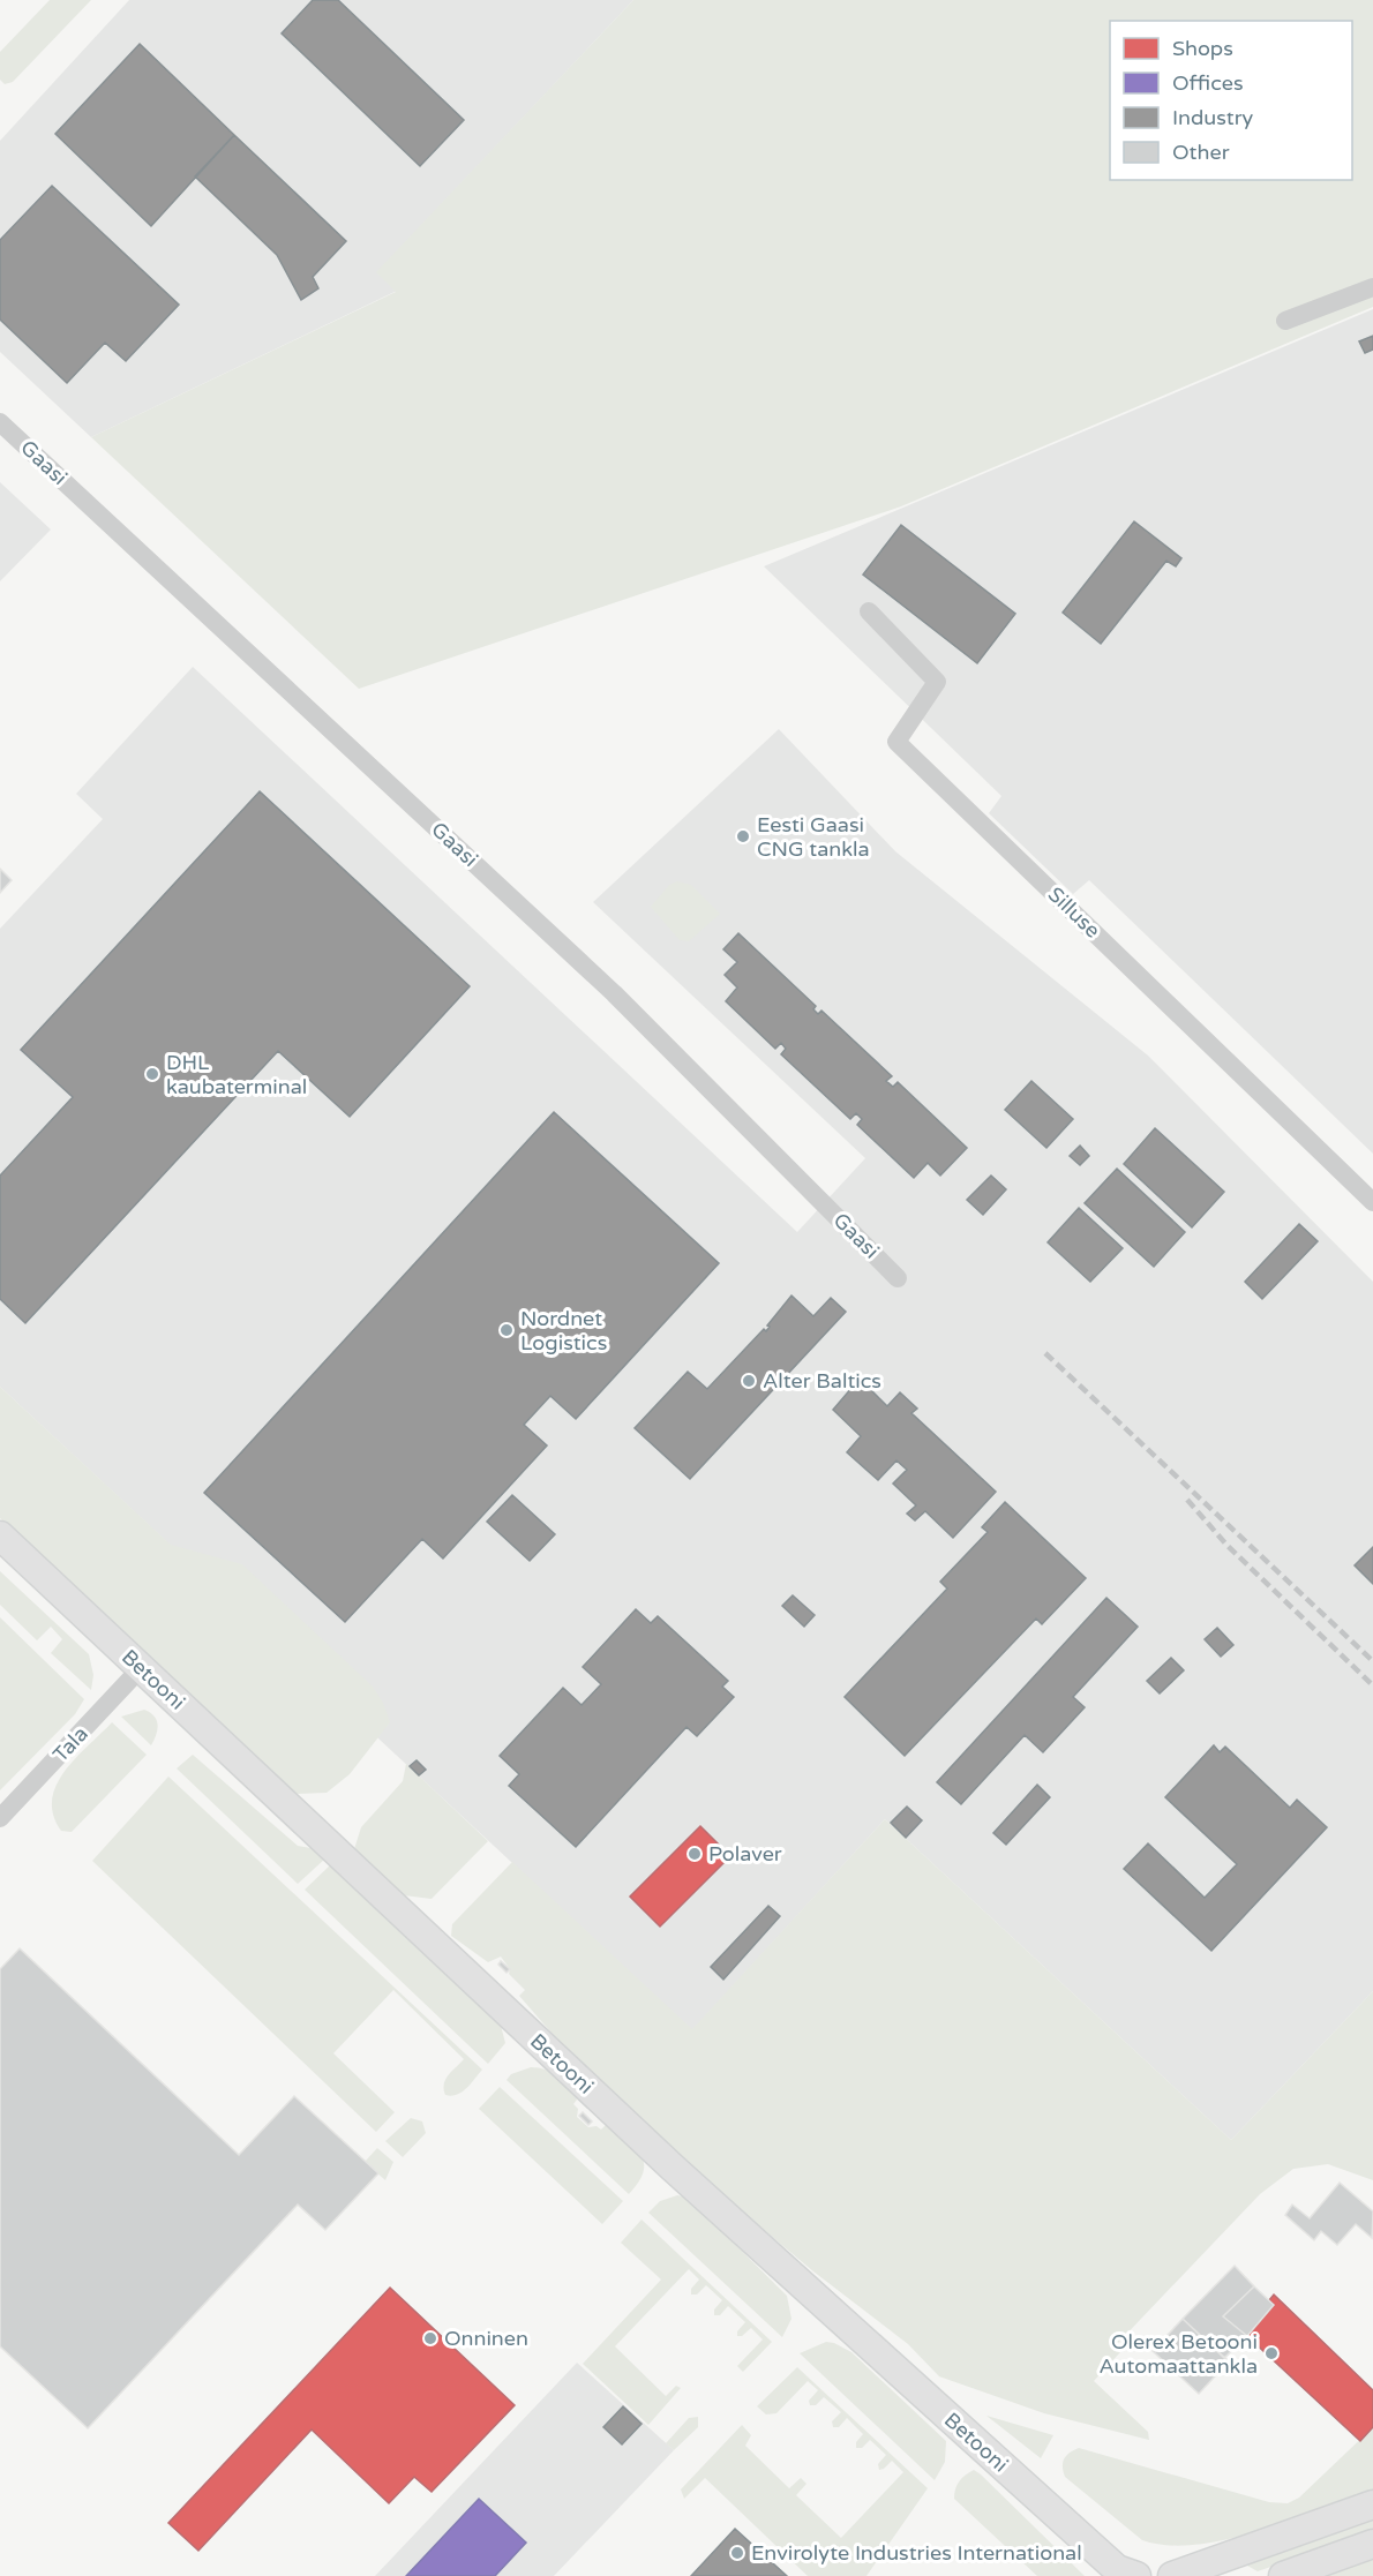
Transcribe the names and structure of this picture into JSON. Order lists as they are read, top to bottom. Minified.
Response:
{"streets":{"street":["Gaasi","Silluse","Betooni","Tala"]},"crossings":[["Betooni","Tala"]],"places":["Eesti Gaasi CNG tankla","DHL kaubaterminal","Nordnet Logistics","Alter Baltics","Polaver","Onninen","Olerex Betooni Automaattankla","Envirolyte Industries International"],"legend":["Shops","Offices","Industry","Other"]}
